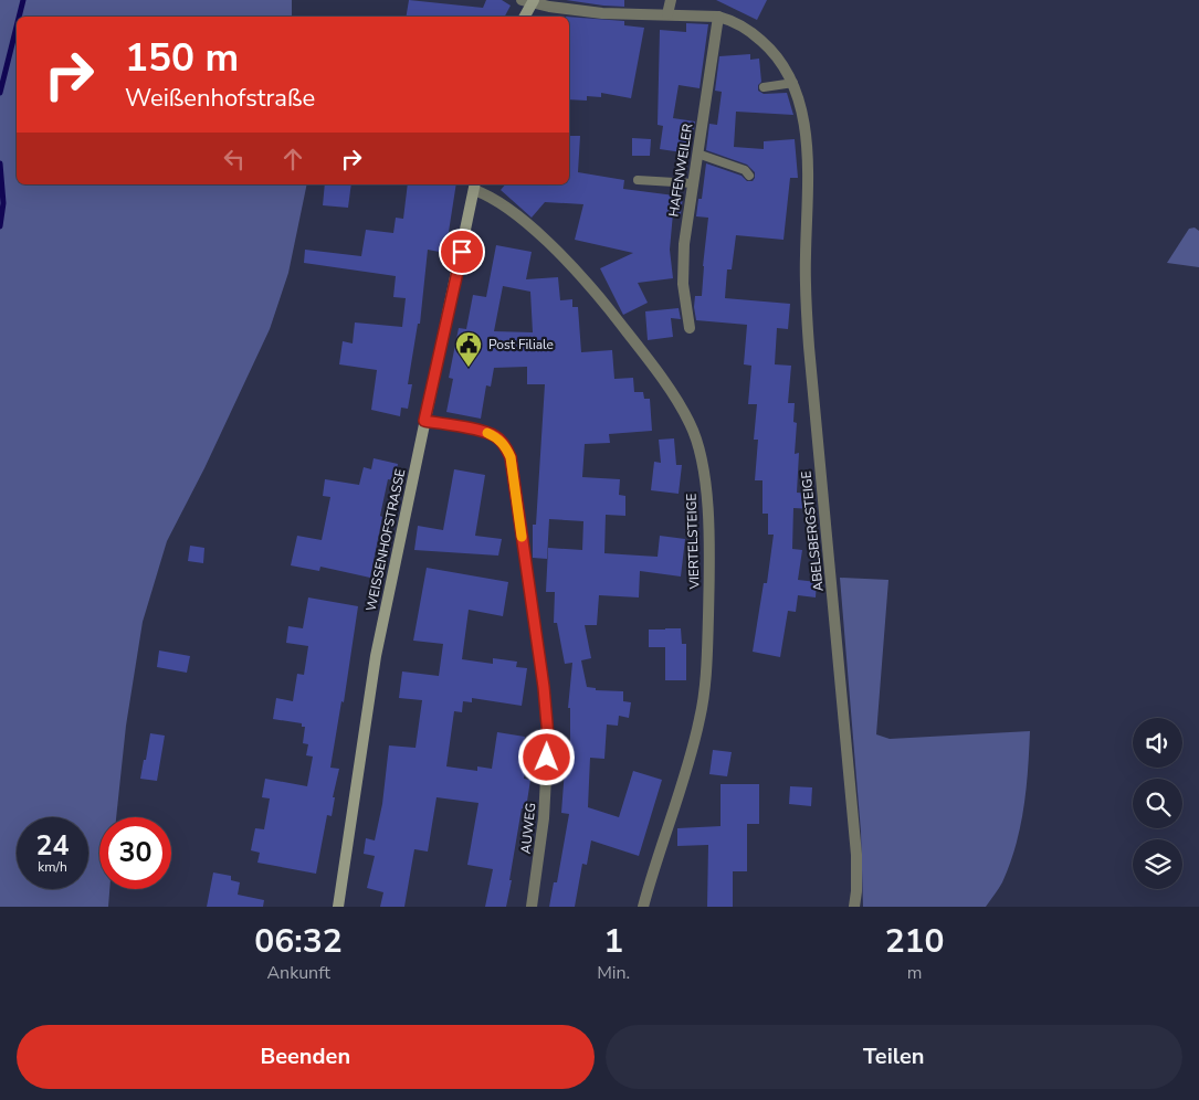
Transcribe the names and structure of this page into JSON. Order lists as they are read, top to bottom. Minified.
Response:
{"streets":{"street":["HAFENWEILER","ABELSBERGSTEIGE","WEISSENHOFSTRASSE","VIERTELSTEIGE","AUWEG"]},"crossings":[["WEISSENHOFSTRASSE","VIERTELSTEIGE"],["WEISSENHOFSTRASSE","AUWEG"]],"places":{"public building":["Post Filiale"]},"page":{"turn":["150 m","Weißenhofstraße"],"speed":"24 km/h","limit":"30","eta":["06:32","Ankunft","1","Min.","210","m"],"buttons":["Beenden","Teilen"]}}
